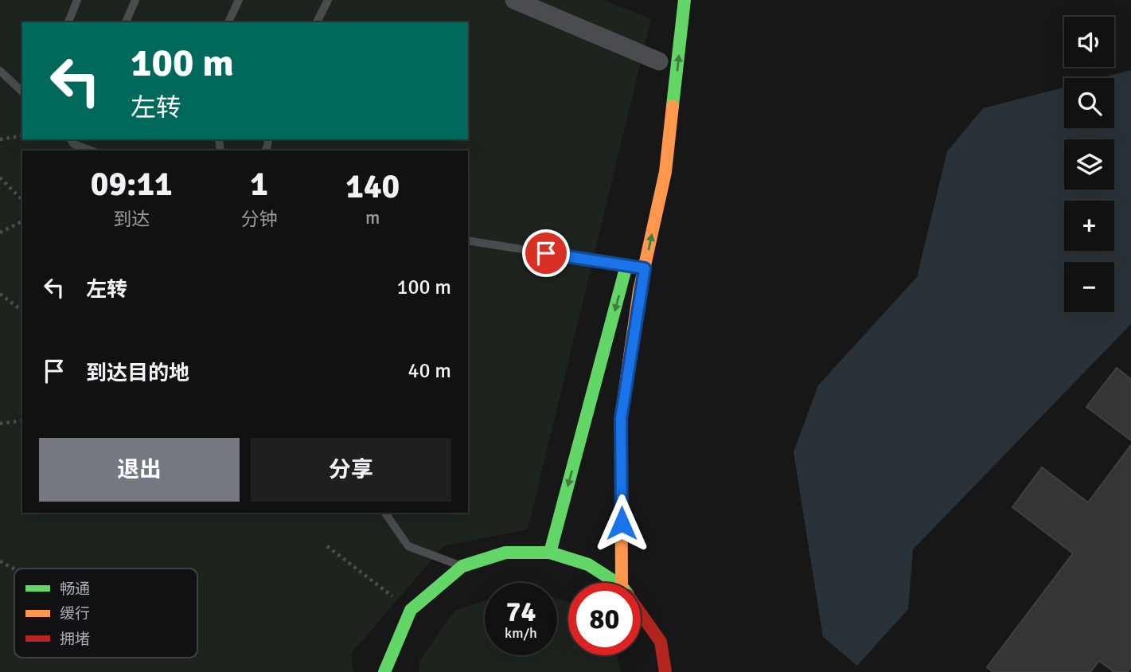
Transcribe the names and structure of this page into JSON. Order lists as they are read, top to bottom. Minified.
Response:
{"legend":["畅通","缓行","拥堵"],"page":{"map_buttons":["+","−"],"turn":["100 m","左转"],"eta":["09:11","到达","1","分钟","140","m"],"list":[{"name":"左转","value":"100 m"},{"name":"到达目的地","value":"40 m"}],"buttons":["退出","分享"],"speed":"74 km/h","limit":"80"}}
